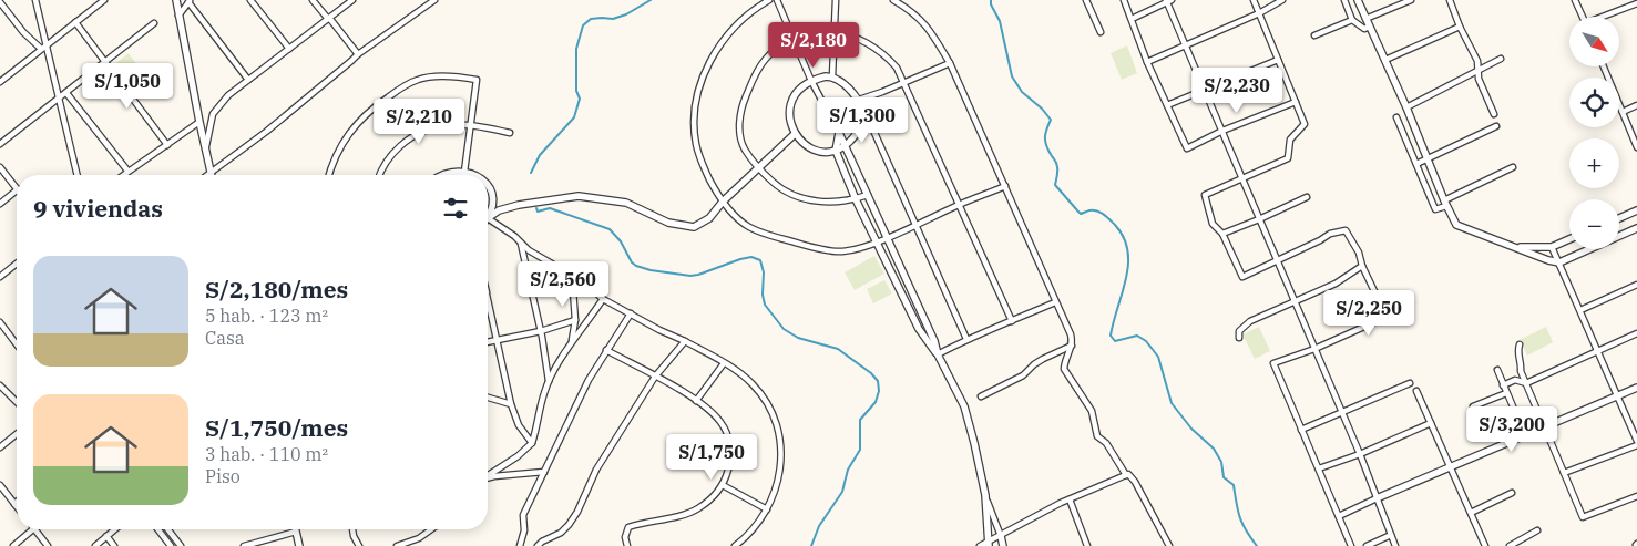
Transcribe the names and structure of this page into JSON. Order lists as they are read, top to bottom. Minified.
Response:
{"north":"bottom right","page":{"map_buttons":["+","−"],"price":["S/2,180","S/1,050","S/2,230","S/1,300","S/2,210","S/2,560","S/2,250","S/3,200","S/1,750"],"heading":"9 viviendas","list":[{"name":"S/2,180/mes","note":"5 hab. · 123 m² · Casa"},{"name":"S/1,750/mes","note":"3 hab. · 110 m² · Piso"}]}}
